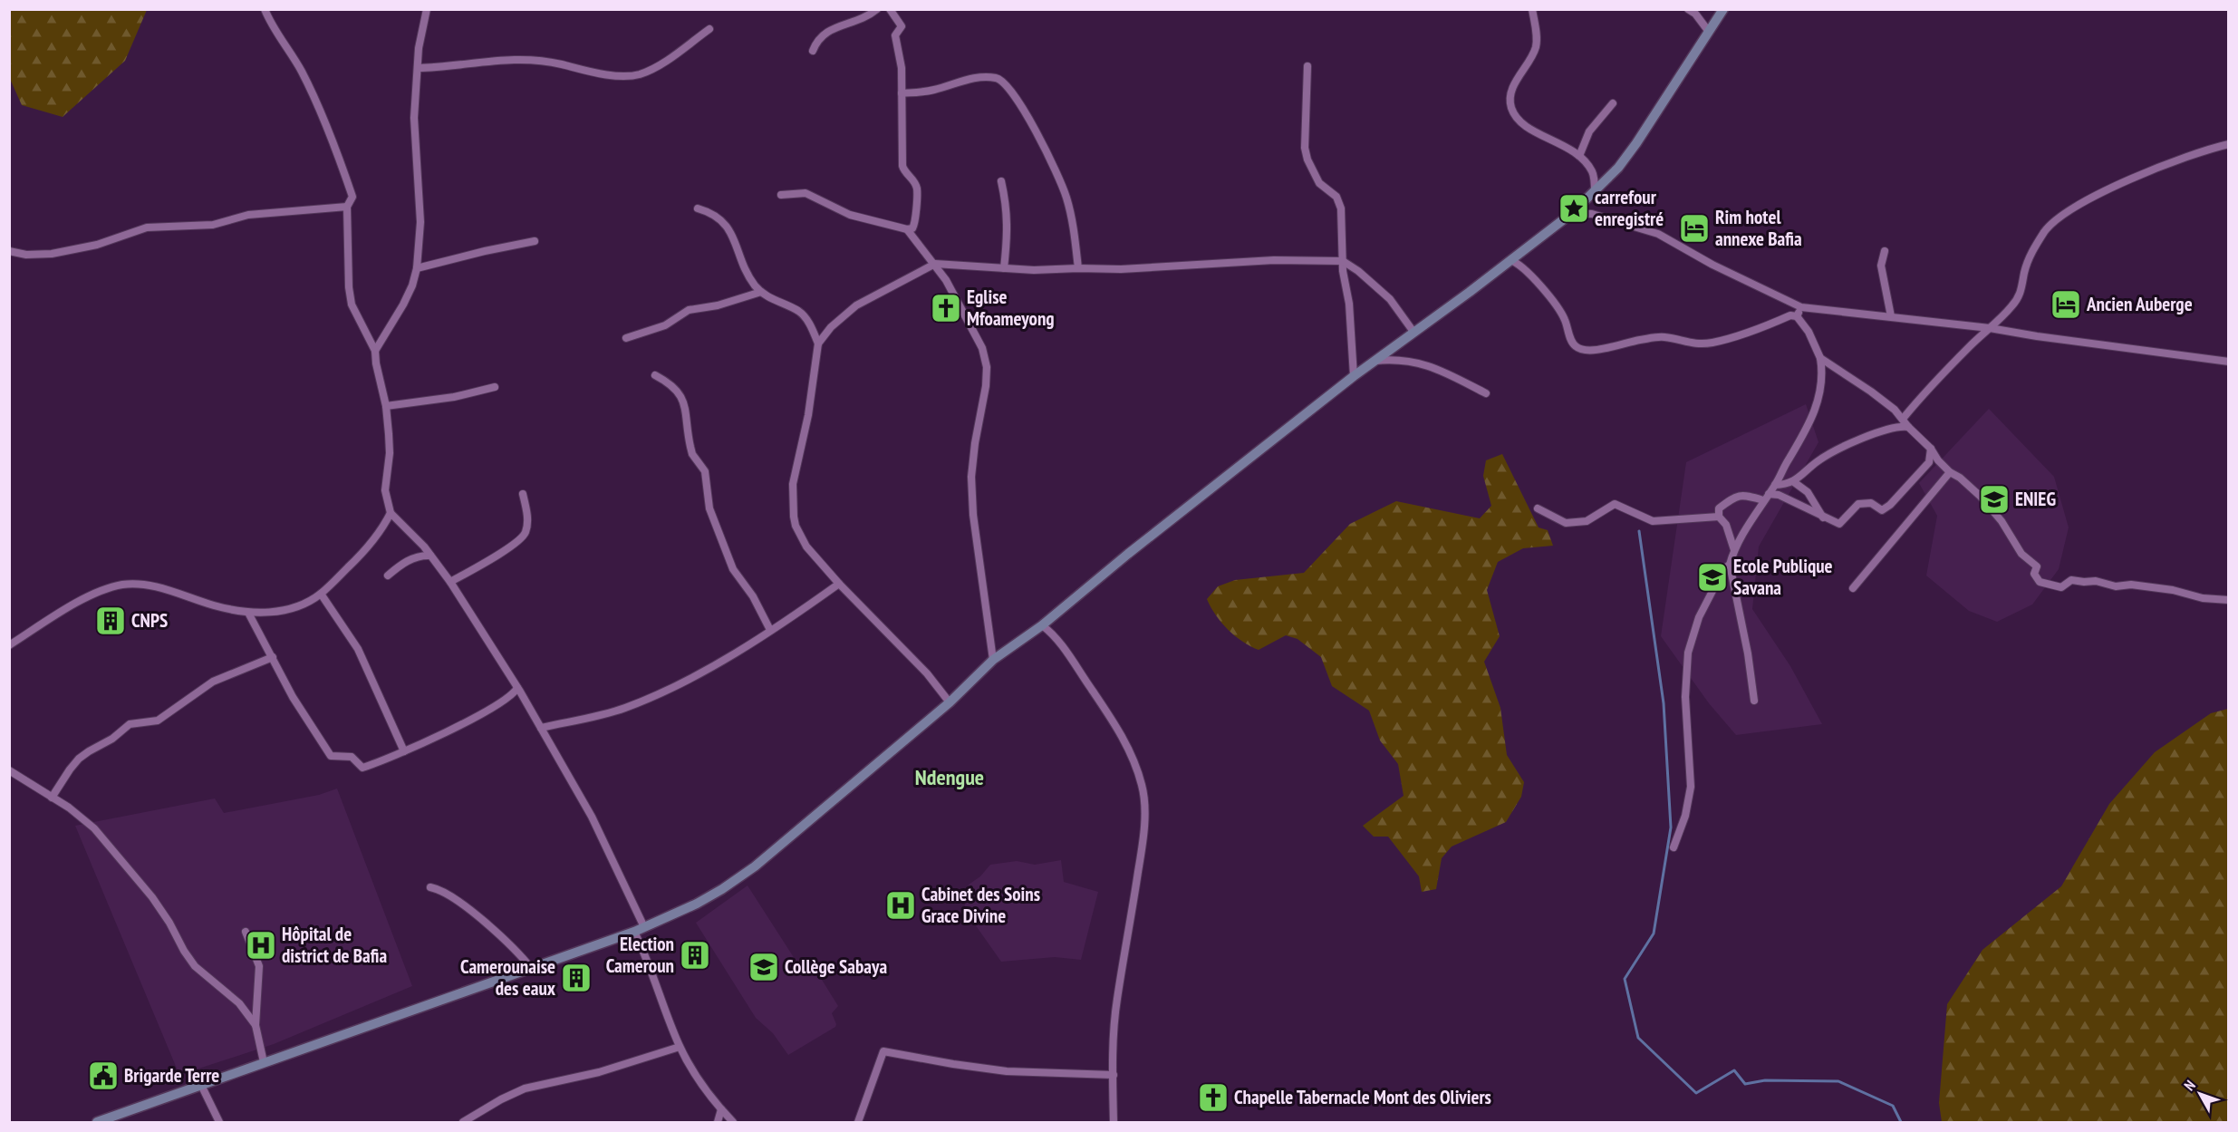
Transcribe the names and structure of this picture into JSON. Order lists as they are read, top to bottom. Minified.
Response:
{"districts":["Ndengue"],"places":{"place":["carrefour enregistré"],"hotel":["Rim hotel annexe Bafia","Ancien Auberge"],"church":["Eglise Mfoameyong","Chapelle Tabernacle Mont des Oliviers"],"school or university":["ENIEG","Ecole Publique Savana","Collège Sabaya"],"building":["CNPS","Election Cameroun","Camerounaise des eaux"],"hospital":["Cabinet des Soins Grace Divine","Hôpital de district de Bafia"],"public building":["Brigarde Terre"]},"north":"top left"}
